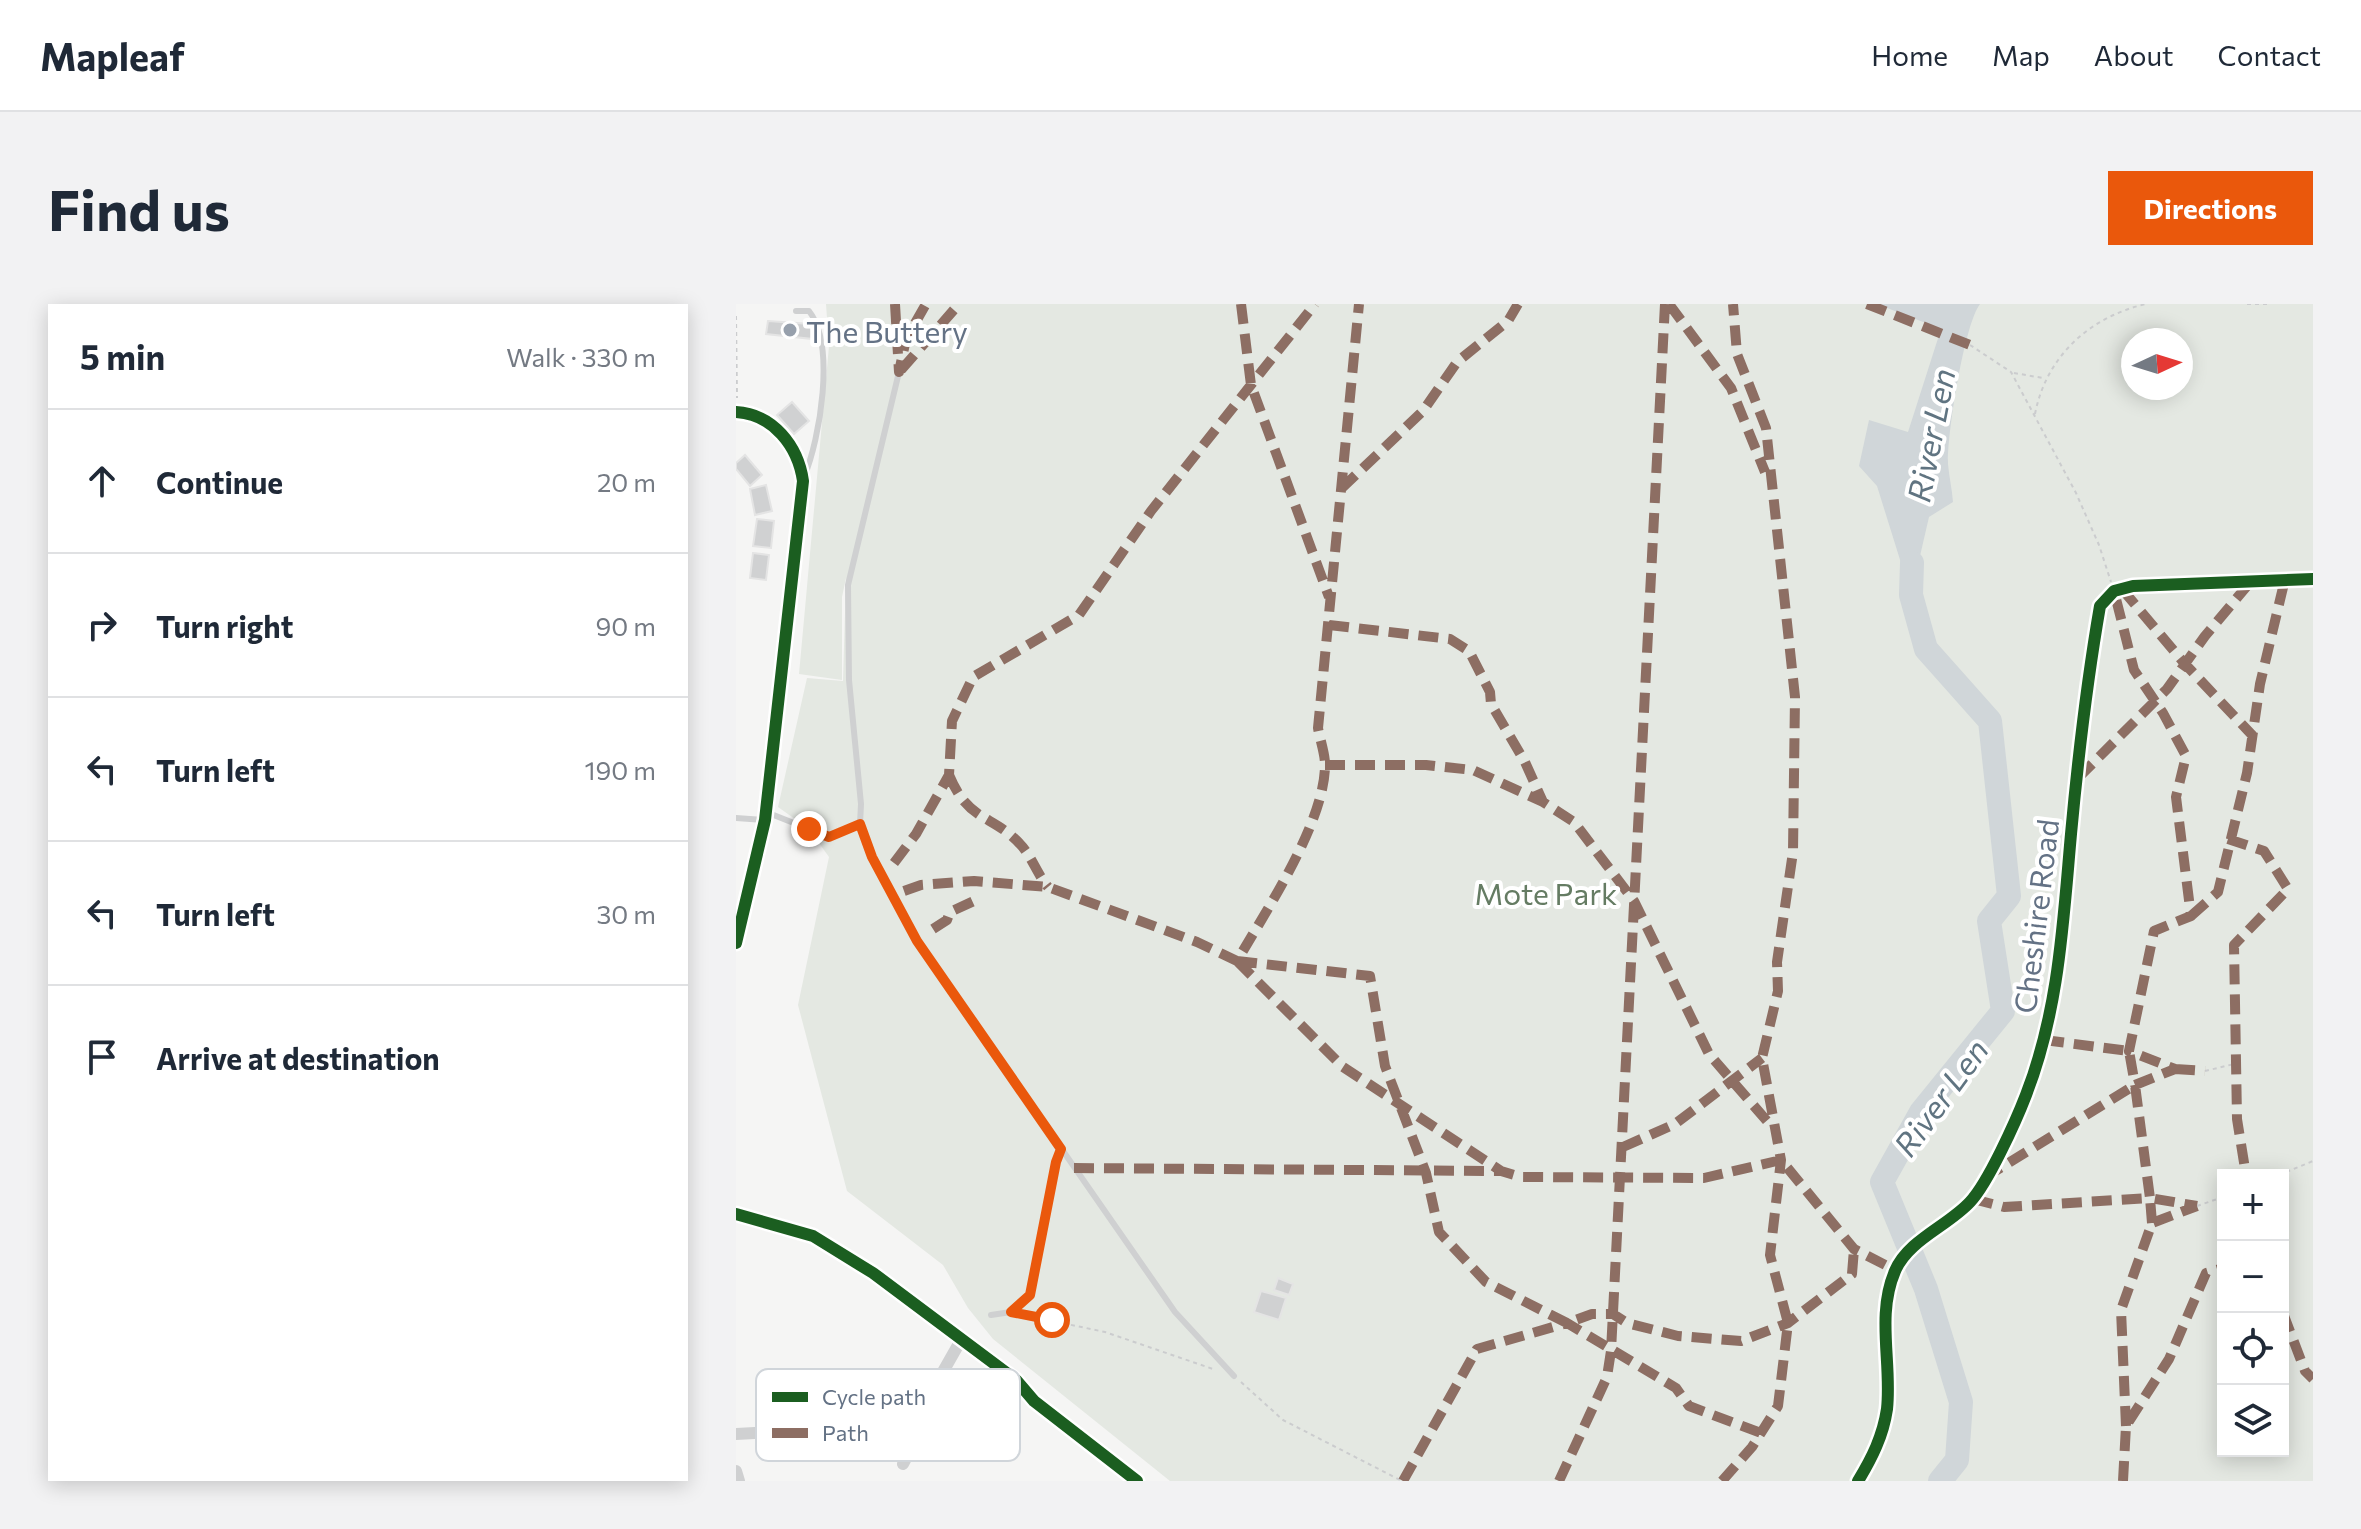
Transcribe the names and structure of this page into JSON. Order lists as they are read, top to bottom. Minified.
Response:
{"streets":{"lane":["Cheshire Road"]},"water":["River Len"],"parks":["Mote Park"],"places":["The Buttery"],"legend":["Cycle path","Path"],"north":"right","page":{"header":"Mapleaf","nav":["Home","Map","About","Contact"],"buttons":"Directions","title":"Find us","heading":["5 min","Walk · 330 m"],"list":[["Continue","20 m"],["Turn right","90 m"],["Turn left","190 m"],["Turn left","30 m"],"Arrive at destination"],"map_buttons":["+","−"]}}
